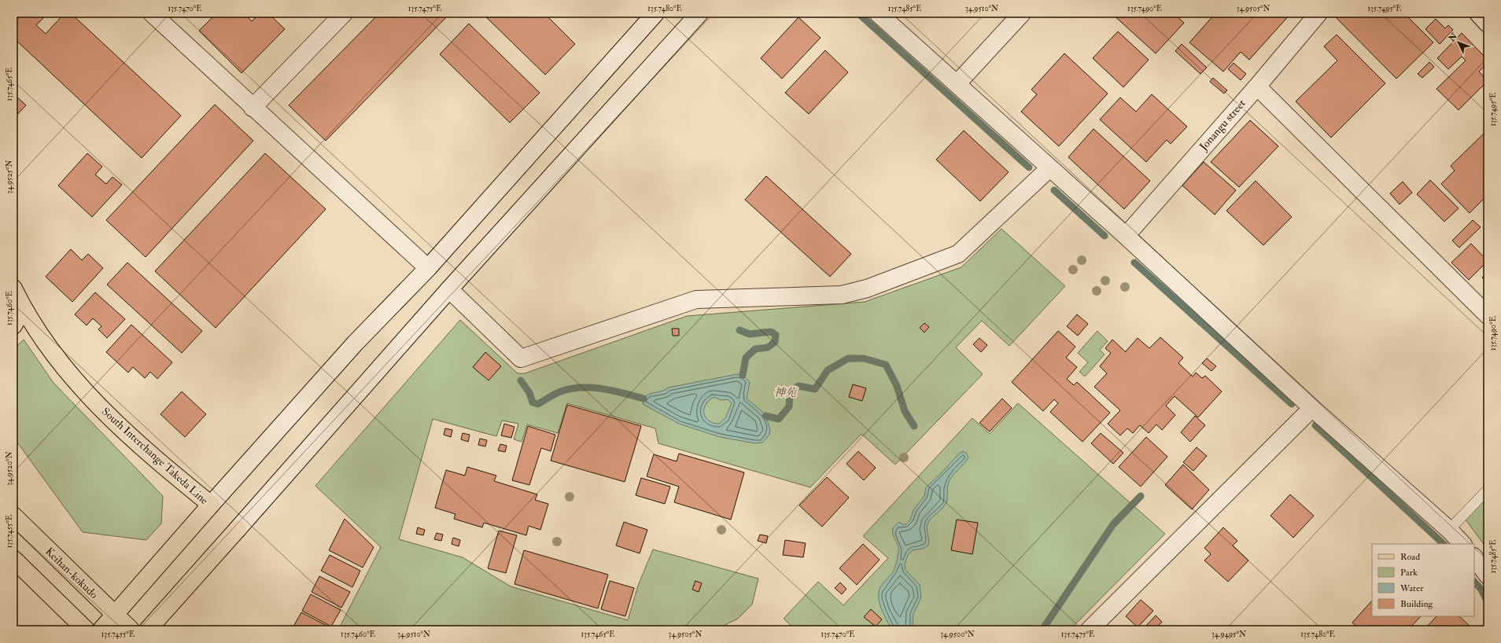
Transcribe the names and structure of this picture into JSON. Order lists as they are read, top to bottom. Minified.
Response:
{"streets":{"main road":["South Interchange Takeda Line","Keihan-kokudo"],"street":["Jonangu street"]},"crossings":[["South Interchange Takeda Line","Keihan-kokudo"]],"parks":["神苑"],"legend":["Road","Park","Water","Building"],"north":"top left","coordinates":["135.7470°E","135.7475°E","135.7480°E","135.7485°E","34.9510°N","135.7490°E","34.9505°N","135.7495°E","135.7465°E","34.9525°N","135.7460°E","34.9520°N","135.7455°E","34.9500°N","34.9495°N"]}
